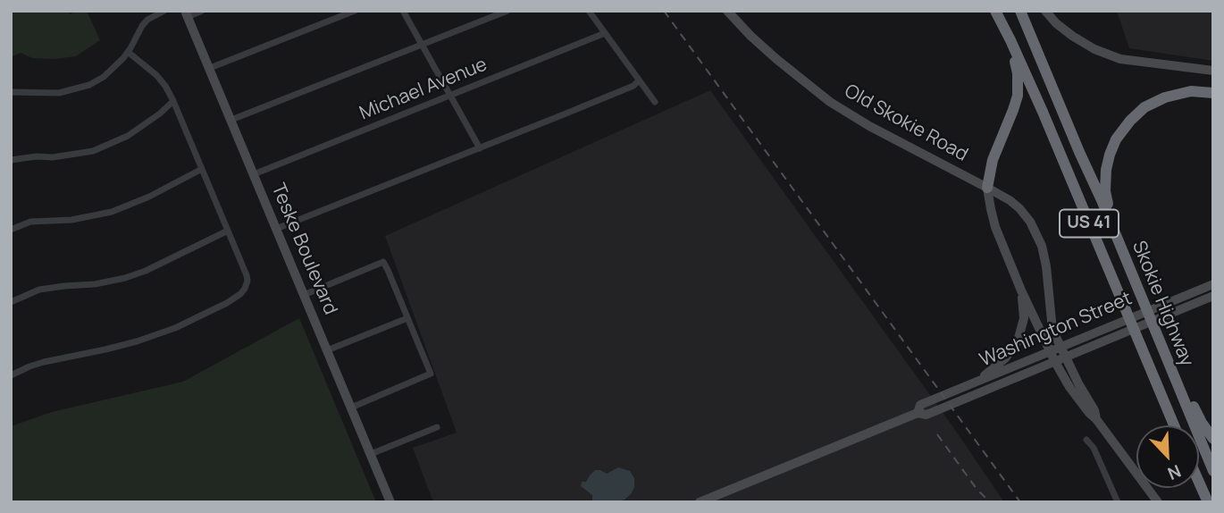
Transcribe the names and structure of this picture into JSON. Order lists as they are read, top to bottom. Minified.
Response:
{"streets":{"highway":["US 41","Skokie Highway"],"main road":["Old Skokie Road","Teske Boulevard","Washington Street"],"street":["Michael Avenue"]},"crossings":[["Michael Avenue","Teske Boulevard"],["Old Skokie Road","Washington Street"]],"north":"bottom right"}
